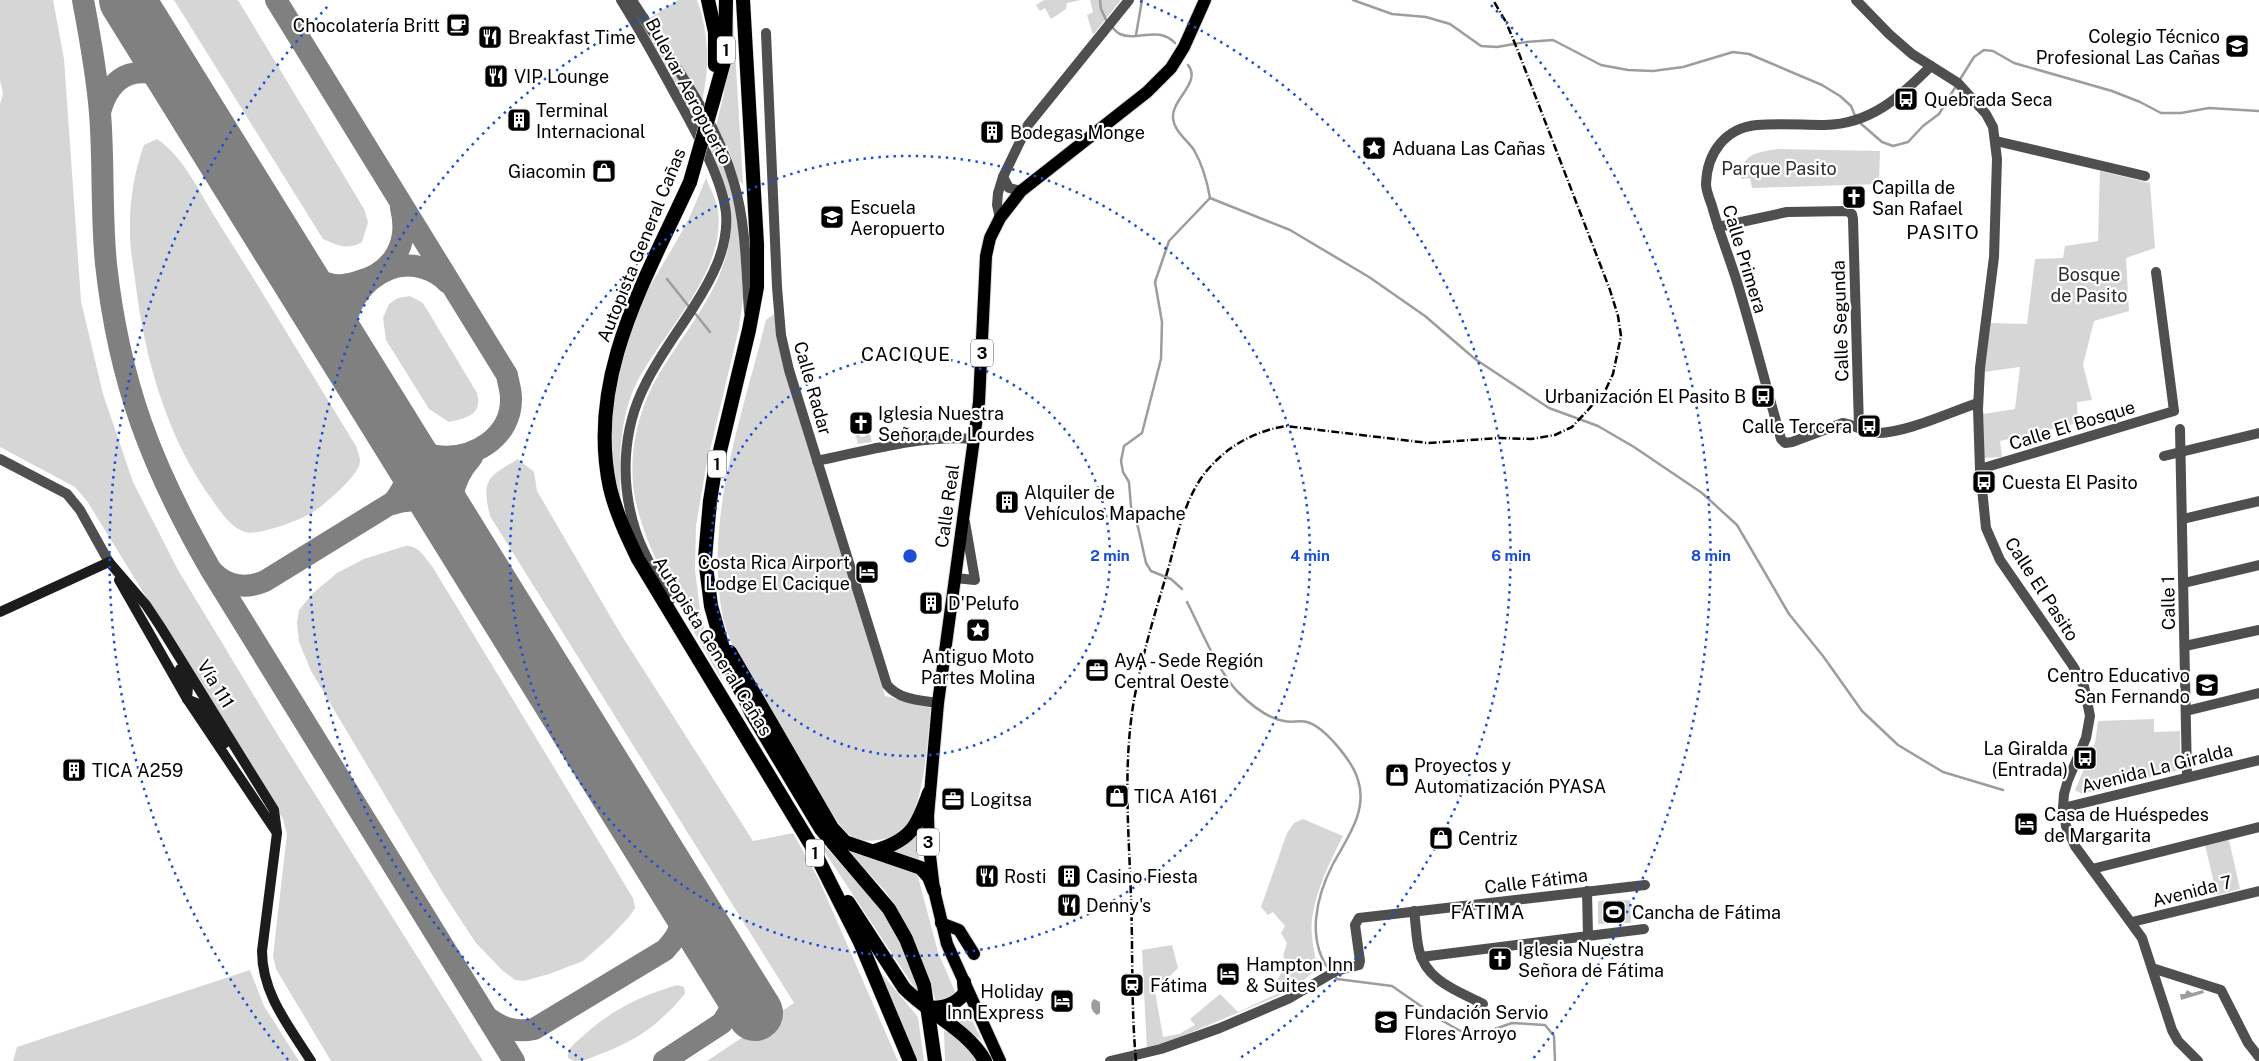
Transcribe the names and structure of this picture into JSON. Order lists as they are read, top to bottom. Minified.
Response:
{"streets":{"highway":["1","Autopista General Cañas"],"main road":["3","Calle Real","Vía 111"],"street":["Bulevar Aeropuerto","Calle Primera","Calle Segunda","Calle Radar","Calle El Bosque","Calle El Pasito","Calle 1","Avenida La Giralda","Calle Fátima","Avenida 7"]},"crossings":[["Bulevar Aeropuerto","Autopista General Cañas"],["Calle Primera","Calle Segunda"],["Calle Primera","Calle El Pasito"],["Calle Radar","Calle Real"],["Calle El Bosque","Calle El Pasito"],["Calle El Pasito","Avenida La Giralda"],["Calle El Pasito","Avenida 7"],["Calle 1","Avenida La Giralda"]],"districts":["PASITO","CACIQUE","FÁTIMA"],"parks":["Parque Pasito","Bosque de Pasito"],"places":{"cafe":["Chocolatería Britt"],"restaurant":["Breakfast Time","VIP Lounge","Rosti","Denny's"],"school or university":["Colegio Técnico Profesional Las Cañas","Escuela Aeropuerto","Centro Educativo San Fernando","Fundación Servio Flores Arroyo"],"bus stop":["Quebrada Seca","Urbanización El Pasito B","Calle Tercera","Cuesta El Pasito","La Giralda (Entrada)"],"building":["Terminal Internacional","Bodegas Monge","Alquiler de Vehículos Mapache","D'Pelufo","TICA A259","Casino Fiesta"],"place":["Aduana Las Cañas","Antiguo Moto Partes Molina"],"shop":["Giacomin","Proyectos y Automatización PYASA","TICA A161","Centriz"],"church":["Capilla de San Rafael","Iglesia Nuestra Señora de Lourdes","Iglesia Nuestra Señora de Fátima"],"hotel":["Costa Rica Airport Lodge El Cacique","Casa de Huéspedes de Margarita","Hampton Inn & Suites","Holiday Inn Express"],"office":["AyA - Sede Región Central Oeste","Logitsa"],"sports":["Cancha de Fátima"],"station":["Fátima"]},"rings":["2 min","4 min","6 min","8 min"]}
